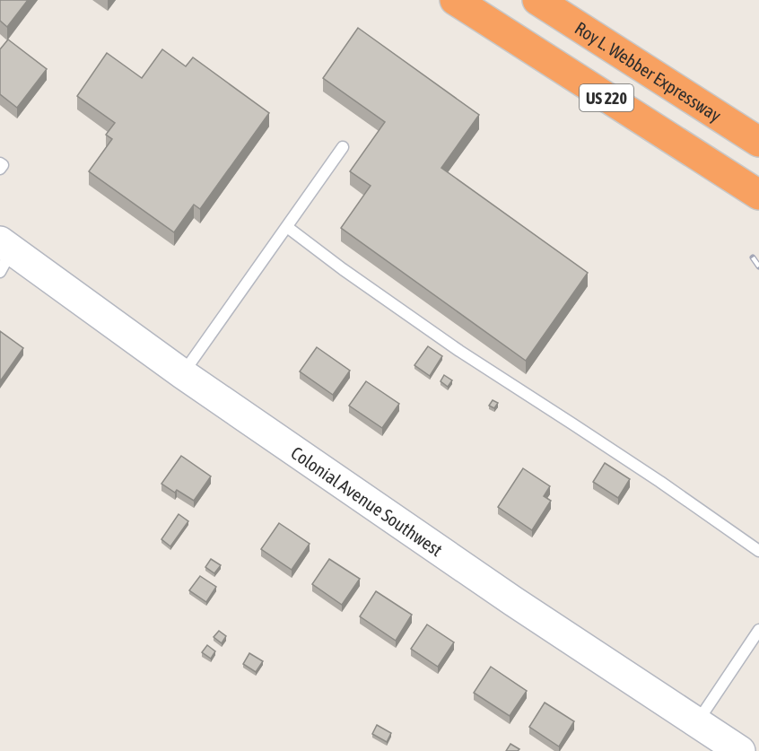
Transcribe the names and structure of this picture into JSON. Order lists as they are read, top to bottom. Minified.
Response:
{"streets":{"highway":["Roy L. Webber Expressway","US 220"],"main road":["Colonial Avenue Southwest"]}}
